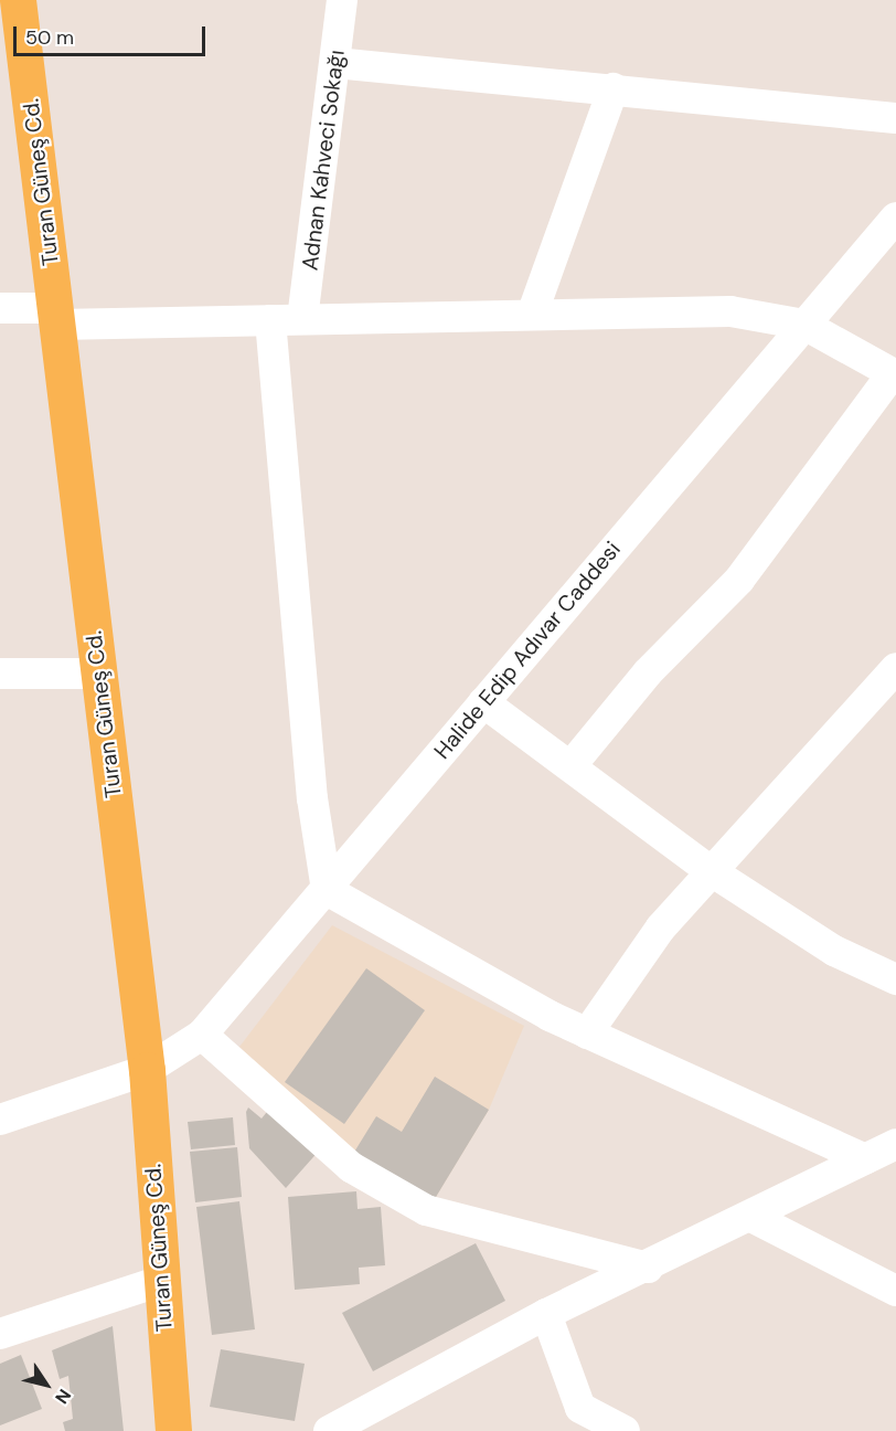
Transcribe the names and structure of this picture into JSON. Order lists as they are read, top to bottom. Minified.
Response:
{"streets":{"main road":["Turan Güneş Cd."],"street":["Adnan Kahveci Sokağı","Halide Edip Adıvar Caddesi"]},"crossings":[["Turan Güneş Cd.","Halide Edip Adıvar Caddesi"]],"scale_bar":"50 m","north":"bottom right"}
